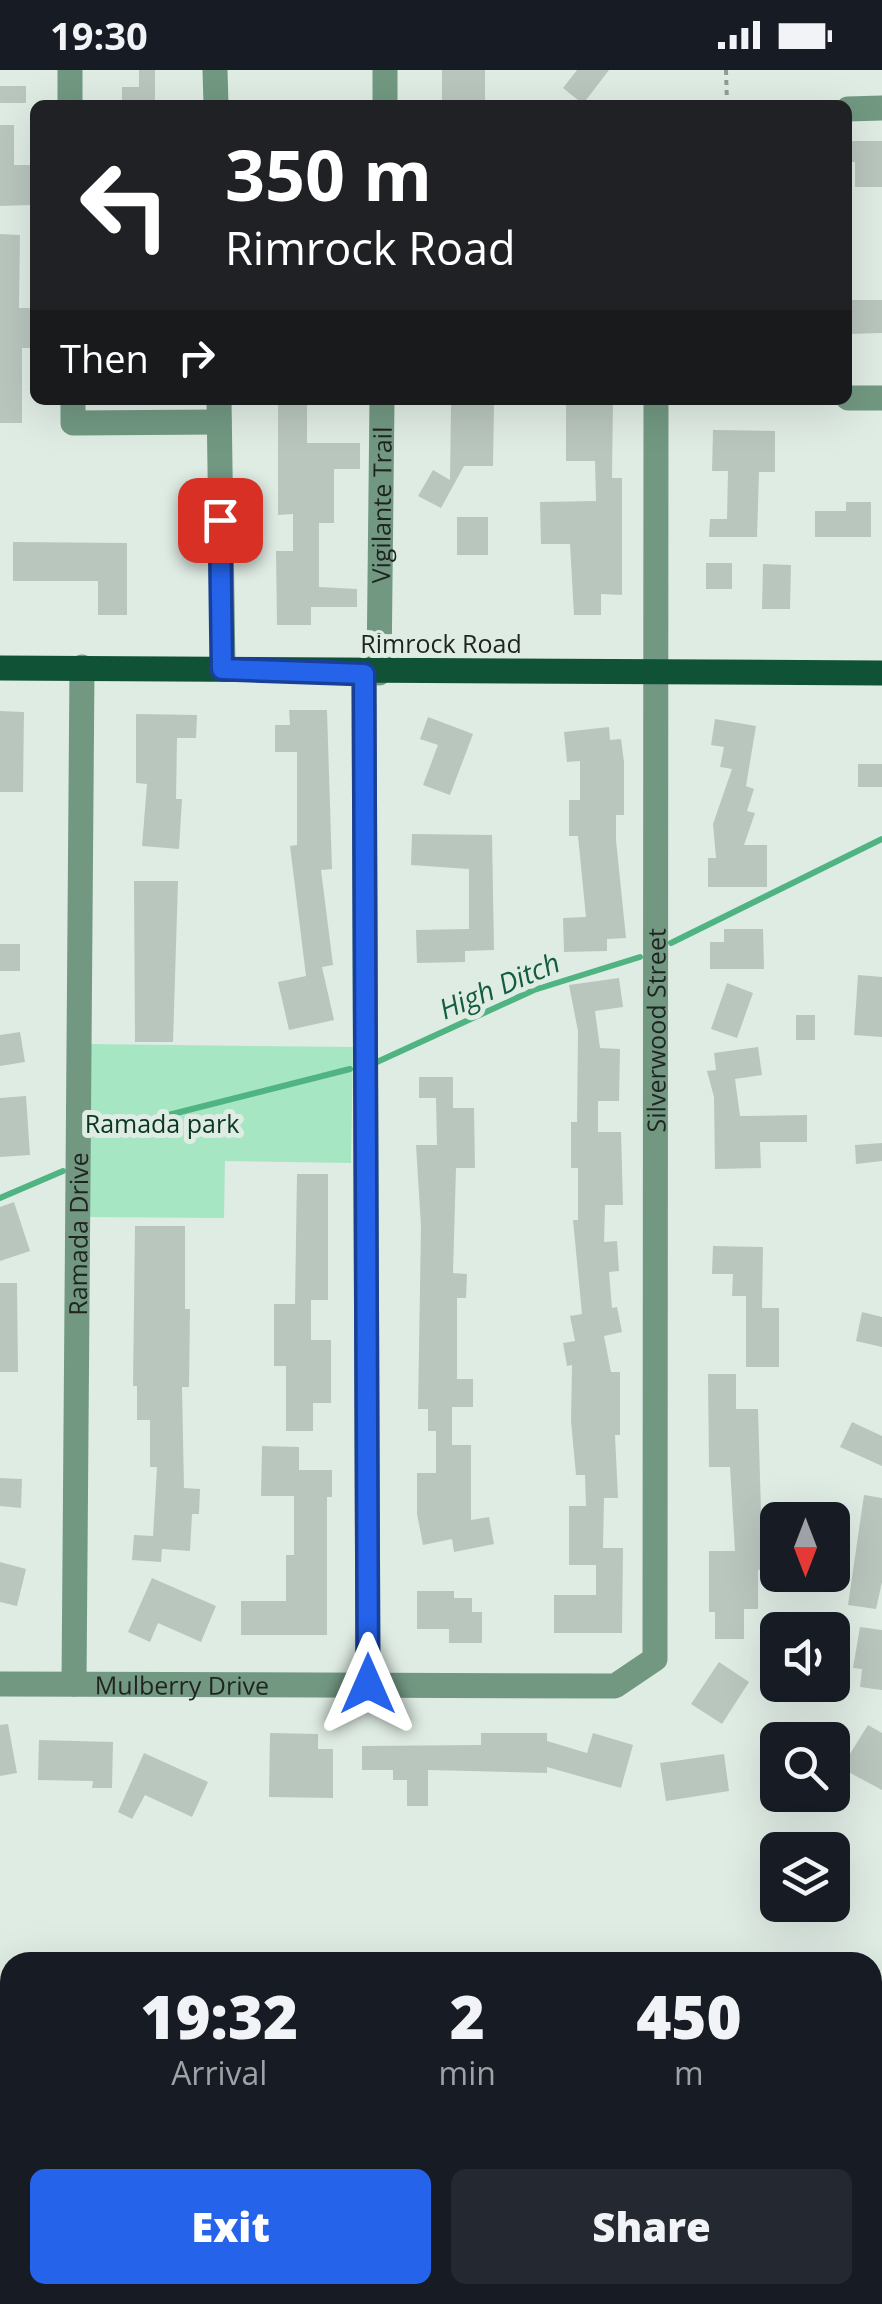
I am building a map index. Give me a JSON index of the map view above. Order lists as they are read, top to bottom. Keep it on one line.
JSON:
{"streets":{"main road":["Rimrock Road"],"street":["Vigilante Trail","Silverwood Street","Ramada Drive","Mulberry Drive"]},"crossings":[["Vigilante Trail","Rimrock Road"],["Vigilante Trail","Mulberry Drive"],["Rimrock Road","Silverwood Street"],["Rimrock Road","Ramada Drive"],["Silverwood Street","Mulberry Drive"],["Ramada Drive","Mulberry Drive"]],"water":["High Ditch"],"parks":["Ramada park"],"north":"bottom","page":{"status":"19:30","turn":["350 m","Rimrock Road"],"then":"Then","eta":["19:32","Arrival","2","min","450","m"],"buttons":["Exit","Share"]}}
